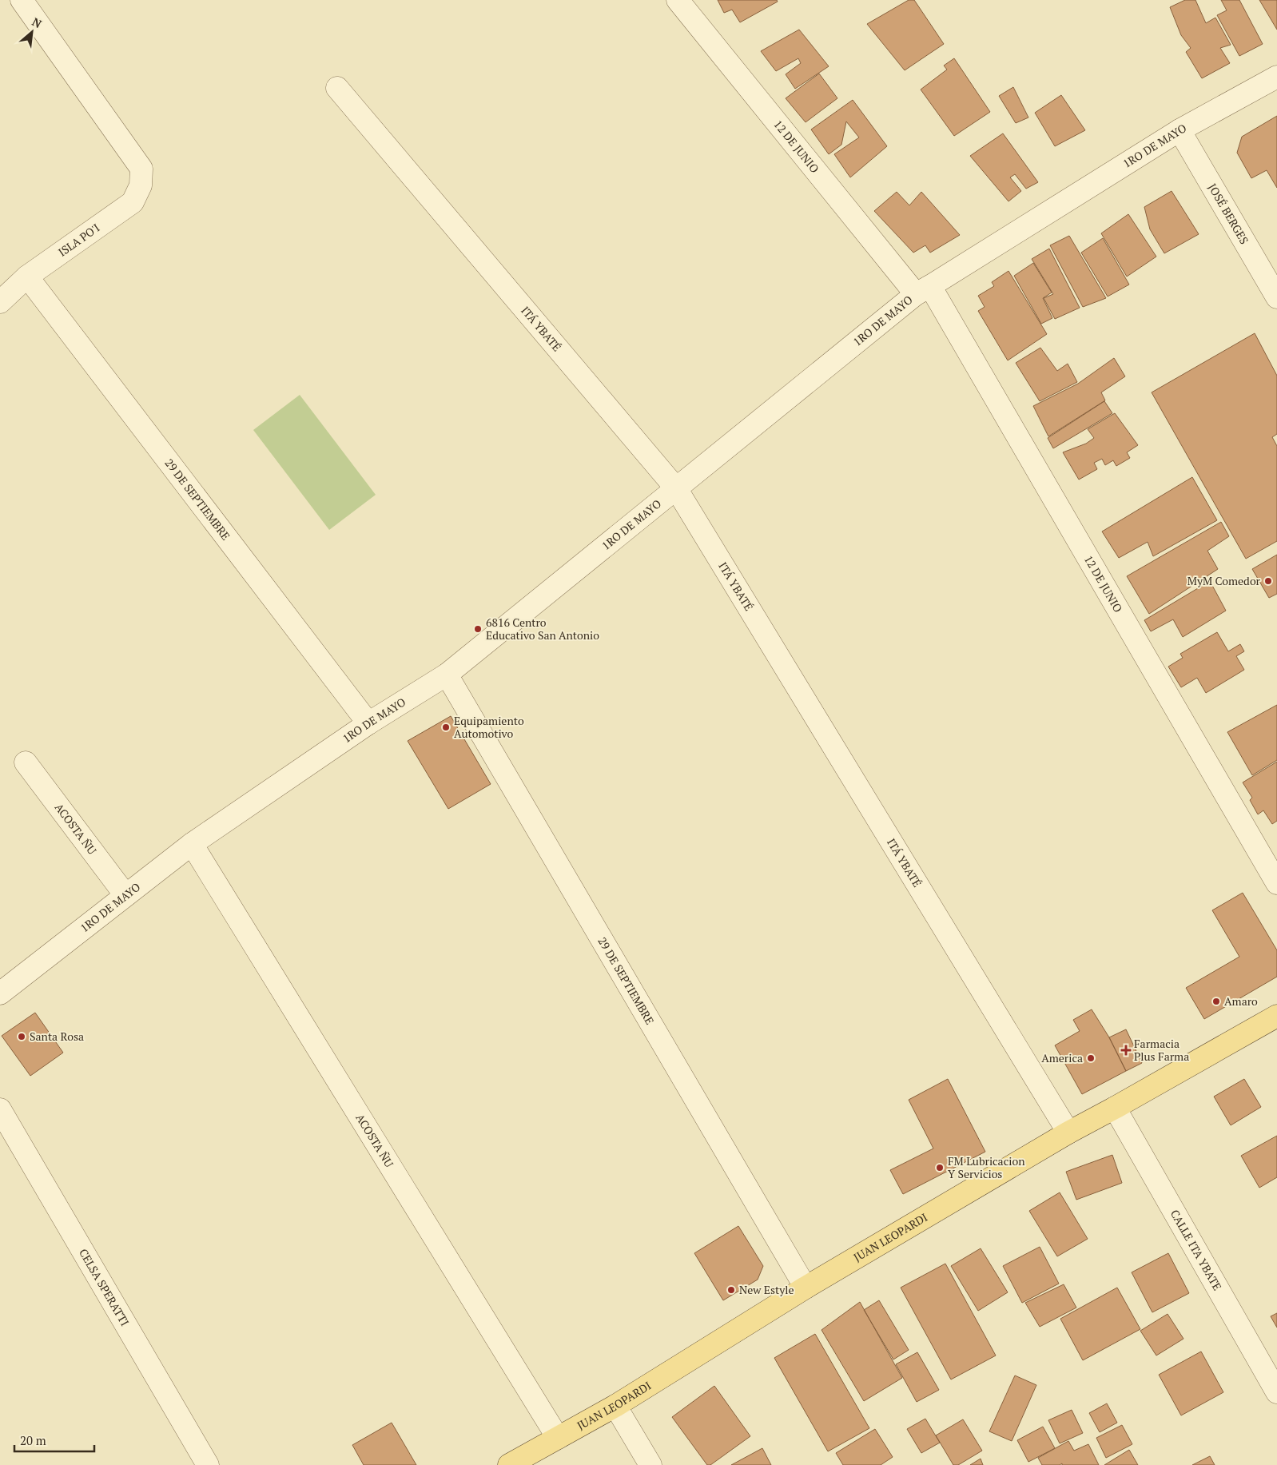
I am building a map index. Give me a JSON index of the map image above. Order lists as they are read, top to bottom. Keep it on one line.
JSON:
{"streets":{"main road":["JUAN LEOPARDI"],"street":["1RO DE MAYO","12 DE JUNIO","JOSÉ BERGES","ISLA PO'I","ITÁ YBATÉ","29 DE SEPTIEMBRE","ACOSTA ÑU","CALLE ITA YBATE","CELSA SPERATTI"]},"crossings":[["1RO DE MAYO","12 DE JUNIO"],["1RO DE MAYO","JOSÉ BERGES"],["1RO DE MAYO","ITÁ YBATÉ"],["1RO DE MAYO","29 DE SEPTIEMBRE"],["1RO DE MAYO","ACOSTA ÑU"],["ISLA PO'I","29 DE SEPTIEMBRE"],["ITÁ YBATÉ","JUAN LEOPARDI"],["29 DE SEPTIEMBRE","JUAN LEOPARDI"],["ACOSTA ÑU","JUAN LEOPARDI"],["JUAN LEOPARDI","CALLE ITA YBATE"]],"places":{"other":["MyM Comedor","6816 Centro Educativo San Antonio","Equipamiento Automotivo","Amaro","Santa Rosa","America","FM Lubricacion Y Servicios","New Estyle"],"health":["Farmacia Plus Farma"]},"scale_bar":"20 m","north":"top right"}
